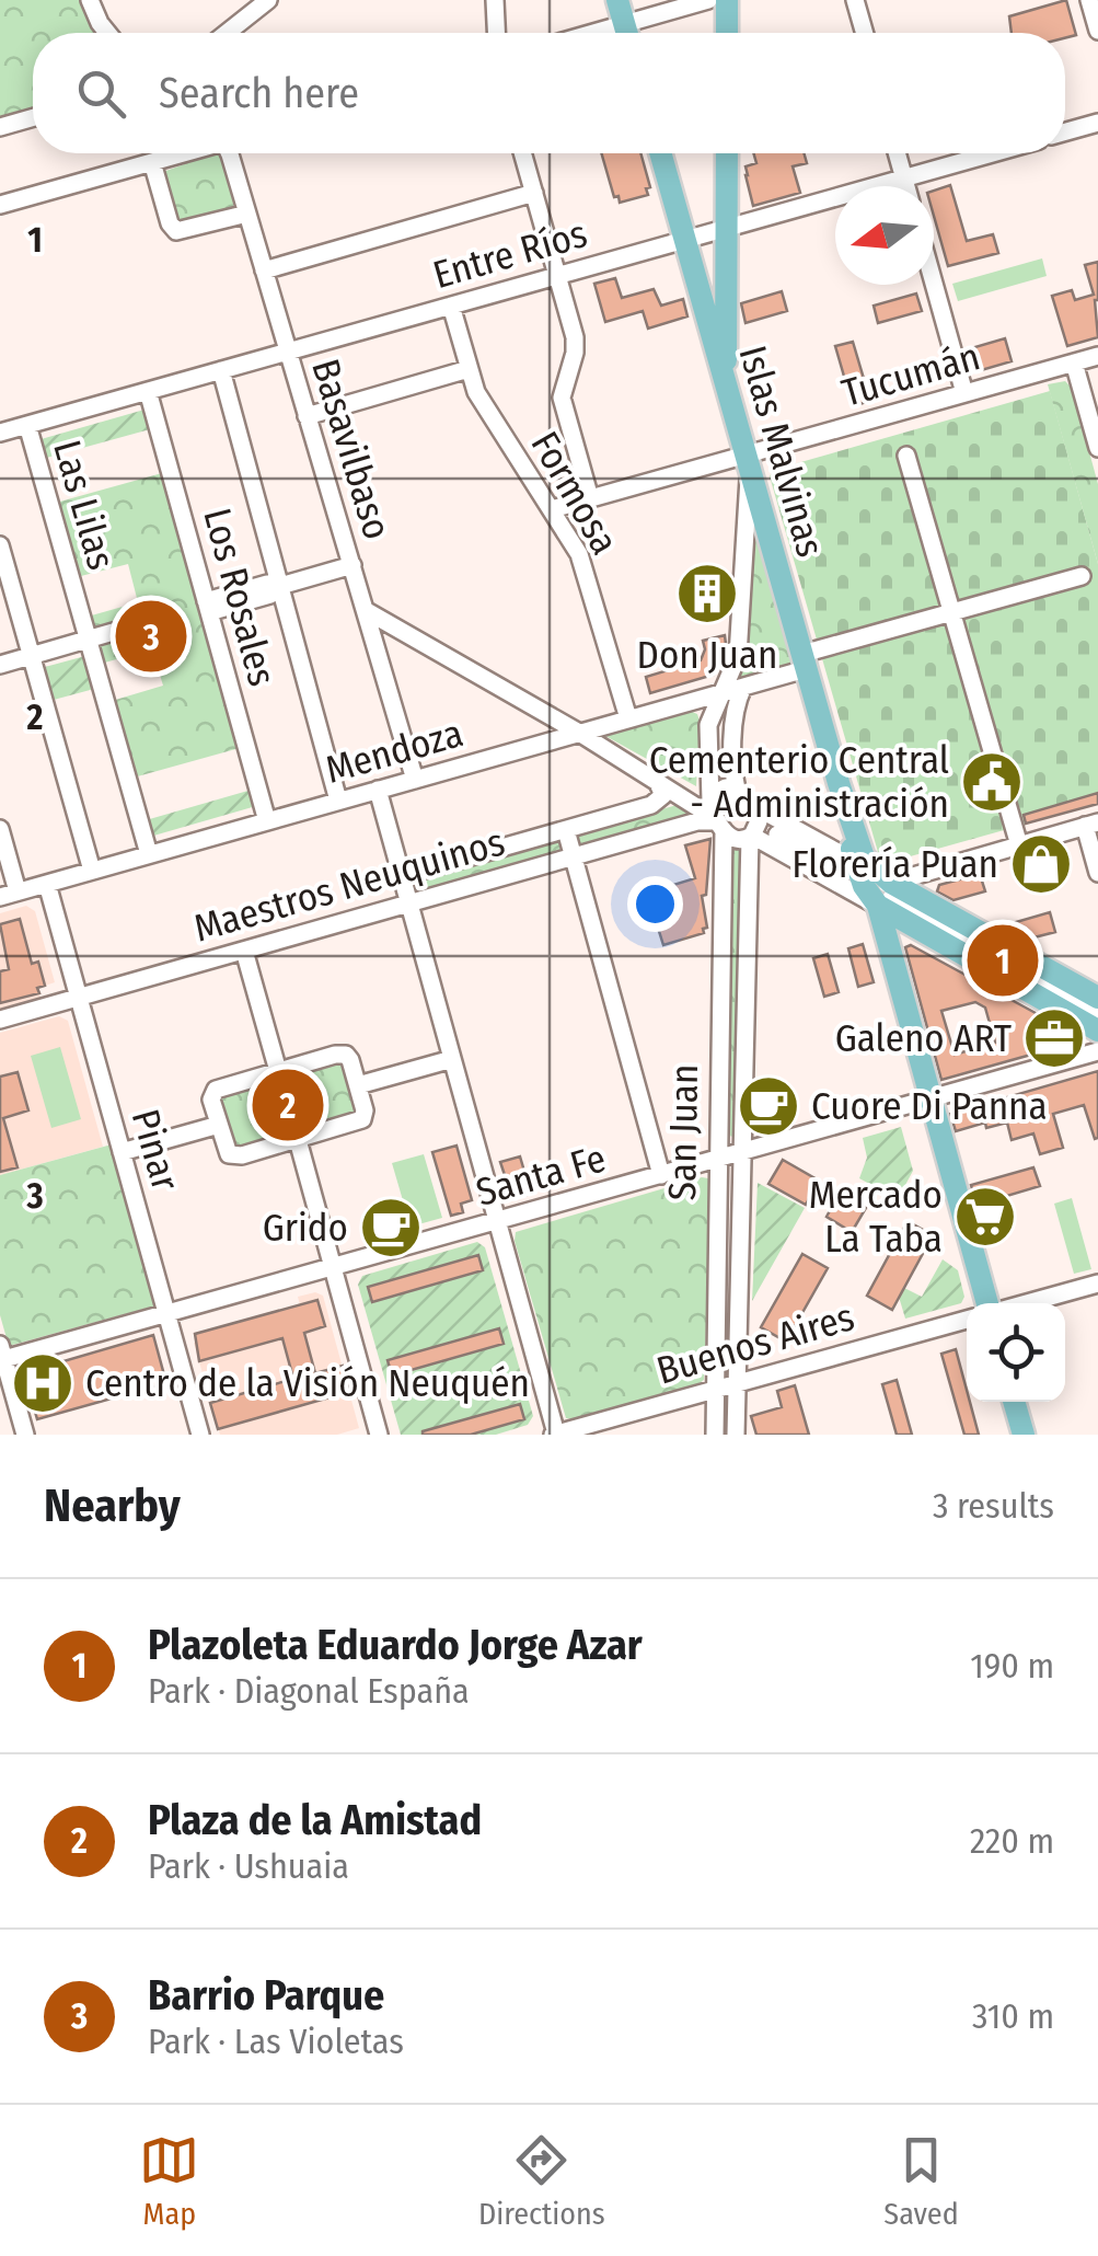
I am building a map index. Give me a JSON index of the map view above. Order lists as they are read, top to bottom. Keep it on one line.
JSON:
{"streets":{"main road":["Islas Malvinas"],"street":["Entre Ríos","Tucumán","Basavilbaso","Formosa","Las Lilas","Los Rosales","Mendoza","Maestros Neuquinos","San Juan","Pinar","Santa Fe","Buenos Aires"]},"crossings":[["Entre Ríos","Basavilbaso"],["Entre Ríos","Islas Malvinas"],["Entre Ríos","Formosa"],["Entre Ríos","Las Lilas"],["Entre Ríos","Los Rosales"],["Tucumán","Islas Malvinas"],["Tucumán","Formosa"],["Tucumán","San Juan"],["Basavilbaso","Mendoza"],["Islas Malvinas","Mendoza"],["Islas Malvinas","San Juan"],["Islas Malvinas","Santa Fe"],["Formosa","Mendoza"],["Las Lilas","Mendoza"],["Los Rosales","Mendoza"],["Mendoza","San Juan"],["Mendoza","Pinar"],["Maestros Neuquinos","San Juan"],["Maestros Neuquinos","Pinar"],["San Juan","Santa Fe"],["San Juan","Buenos Aires"],["Pinar","Santa Fe"]],"places":{"building":["Don Juan"],"public building":["Cementerio Central - Administración"],"shop":["Florería Puan"],"office":["Galeno ART"],"cafe":["Cuore Di Panna","Grido"],"supermarket":["Mercado La Taba"],"hospital":["Centro de la Visión Neuquén"]},"north":"left","page":{"search":"Search here","pins":["3","1","2"],"heading":["Nearby","3 results"],"list":[{"mark":"1","name":"Plazoleta Eduardo Jorge Azar","note":"Park · Diagonal España","value":"190 m"},{"mark":"2","name":"Plaza de la Amistad","note":"Park · Ushuaia","value":"220 m"},{"mark":"3","name":"Barrio Parque","note":"Park · Las Violetas","value":"310 m"}],"nav":["Map","Directions","Saved"]},"grid":{"rows":["1","2","3"]}}
